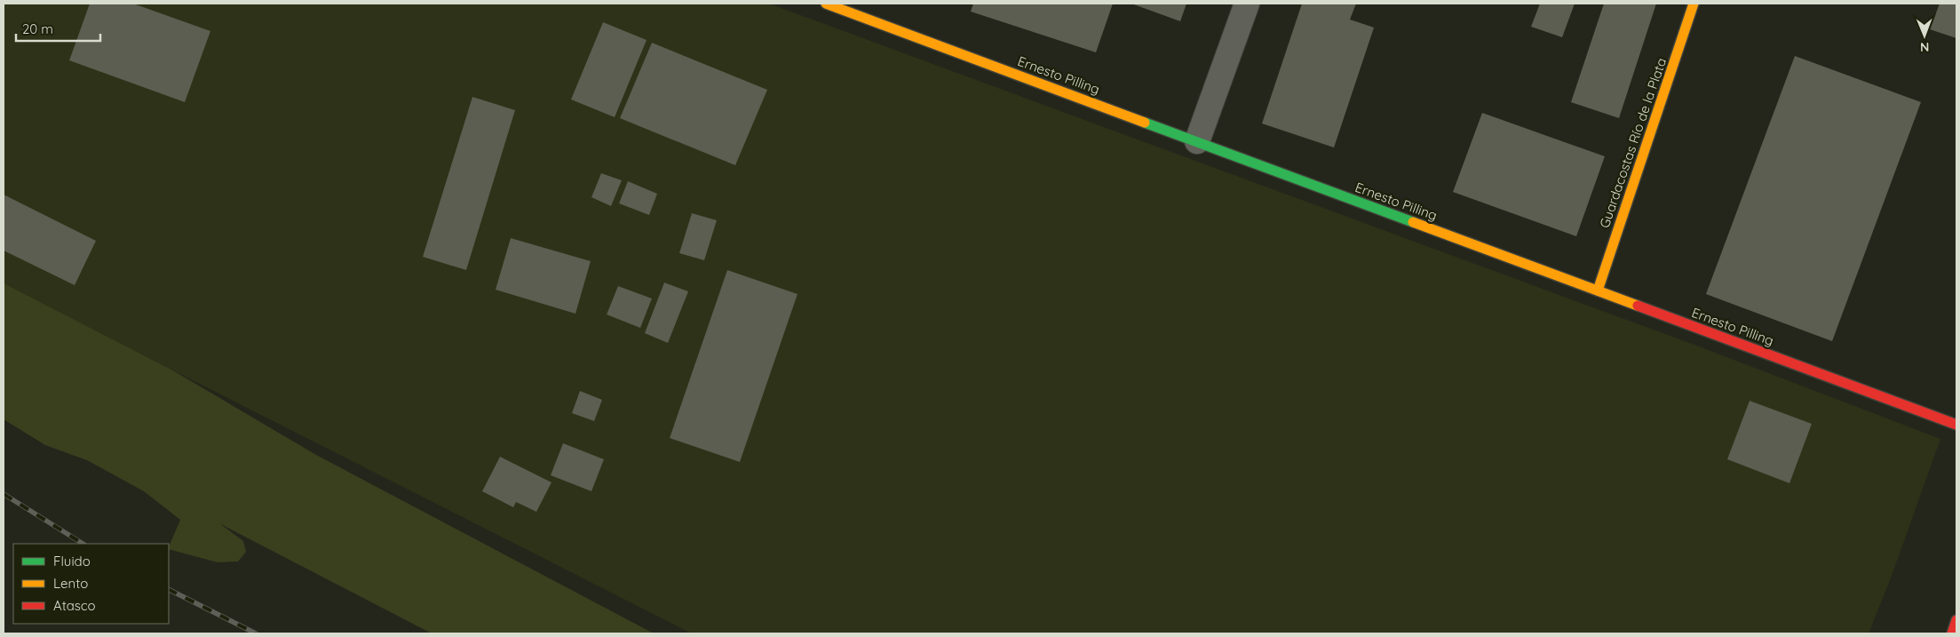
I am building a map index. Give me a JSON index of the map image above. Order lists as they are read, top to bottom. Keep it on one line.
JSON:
{"streets":{"street":["Ernesto Pilling","Guardacostas Río de la Plata"]},"crossings":[["Ernesto Pilling","Guardacostas Río de la Plata"]],"legend":["Fluido","Lento","Atasco"],"scale_bar":"20 m","north":"bottom"}
